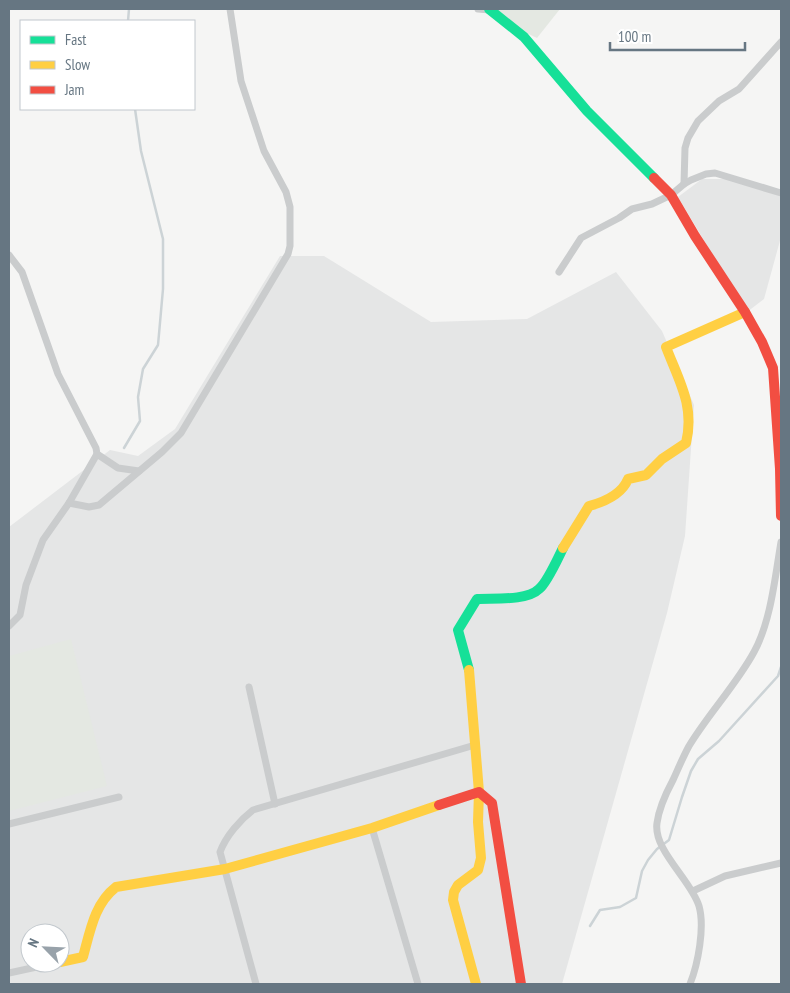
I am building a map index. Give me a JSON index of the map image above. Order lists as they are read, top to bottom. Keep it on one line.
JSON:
{"legend":["Fast","Slow","Jam"],"scale_bar":"100 m","north":"top left"}
